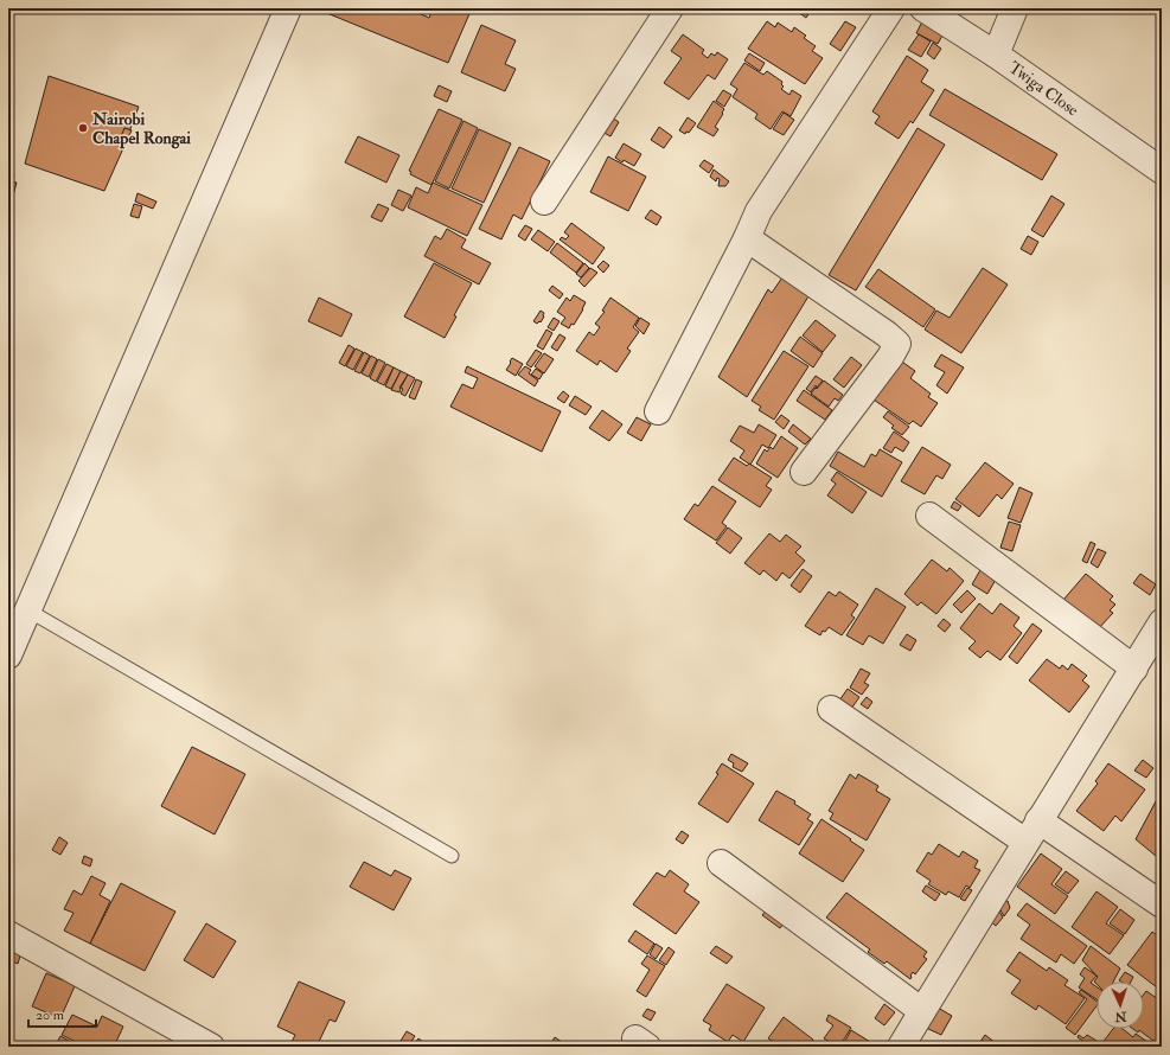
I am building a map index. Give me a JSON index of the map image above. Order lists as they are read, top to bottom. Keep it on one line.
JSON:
{"streets":{"street":["Twiga Close"]},"places":["Nairobi Chapel Rongai"],"scale_bar":"20 m","north":"bottom"}
